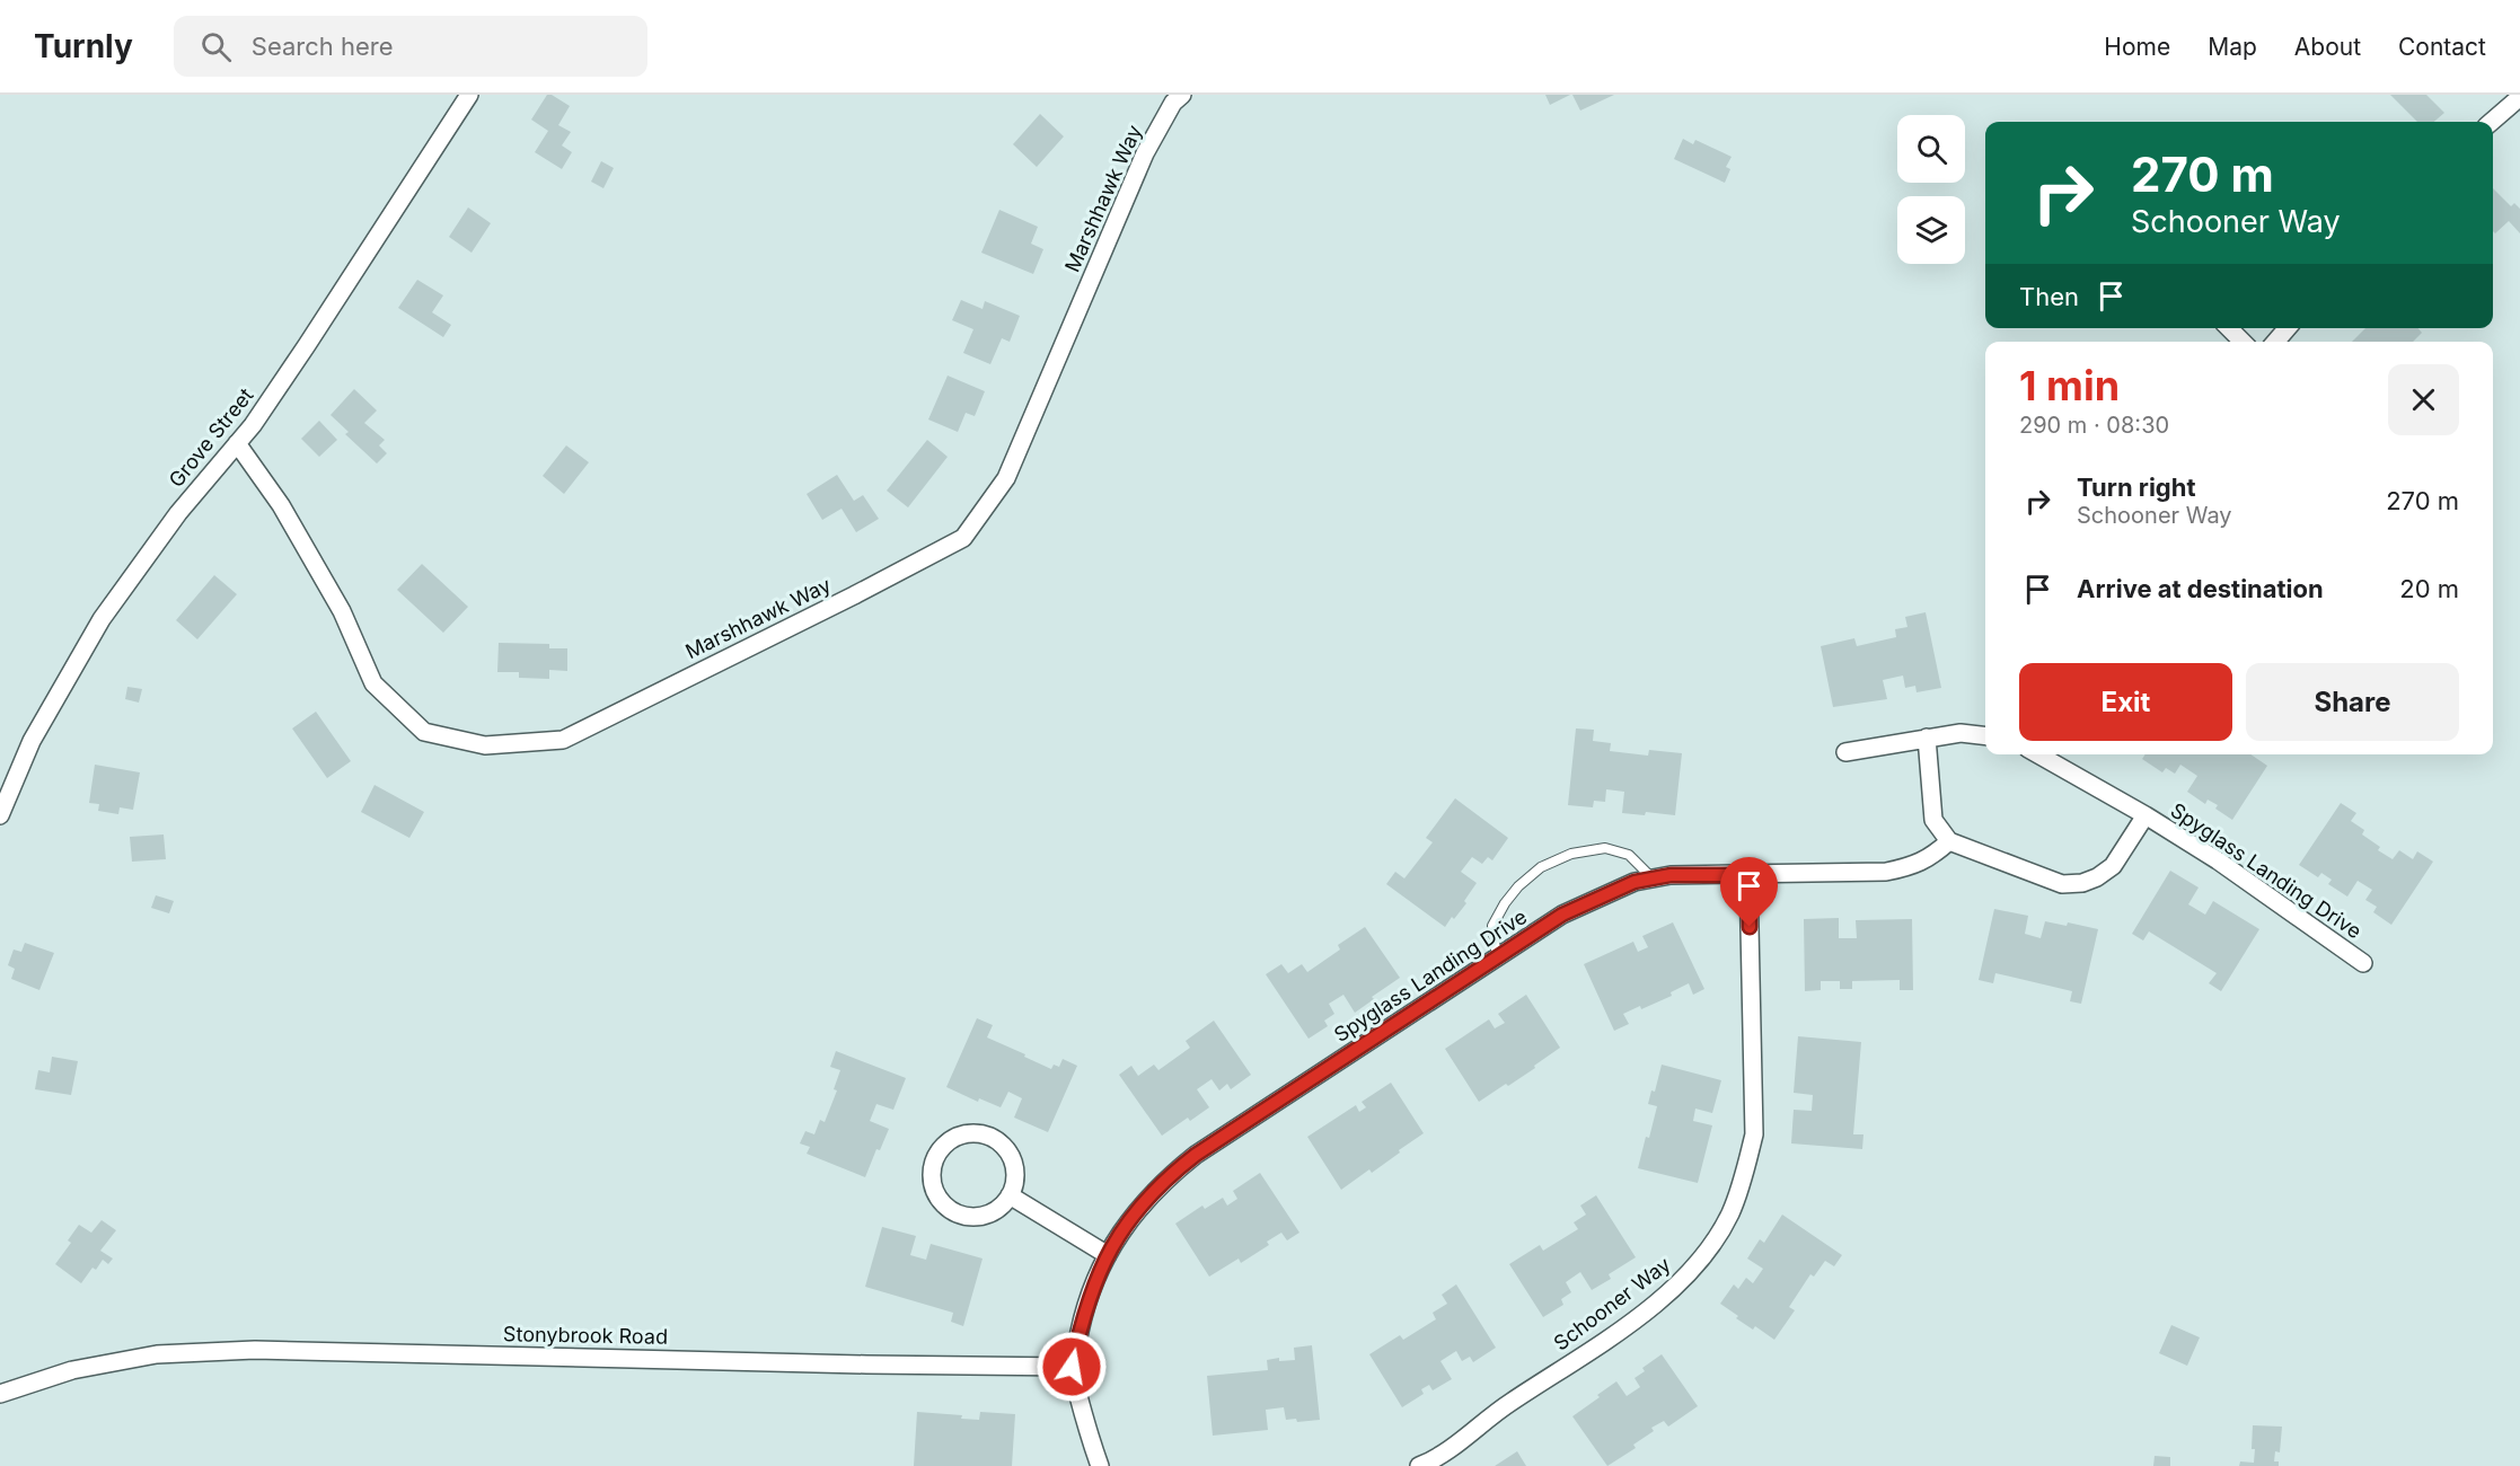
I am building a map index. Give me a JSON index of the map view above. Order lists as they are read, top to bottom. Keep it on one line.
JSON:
{"streets":{"street":["Marshhawk Way","Grove Street","Spyglass Landing Drive","Schooner Way","Stonybrook Road"]},"crossings":[["Marshhawk Way","Grove Street"],["Spyglass Landing Drive","Schooner Way"],["Spyglass Landing Drive","Stonybrook Road"]],"page":{"header":"Turnly","search":"Search here","nav":["Home","Map","About","Contact"],"turn":["270 m","Schooner Way"],"then":"Then","heading":["1 min","290 m · 08:30"],"list":[{"name":"Turn right","note":"Schooner Way","value":"270 m"},{"name":"Arrive at destination","value":"20 m"}],"buttons":["Exit","Share"]}}
